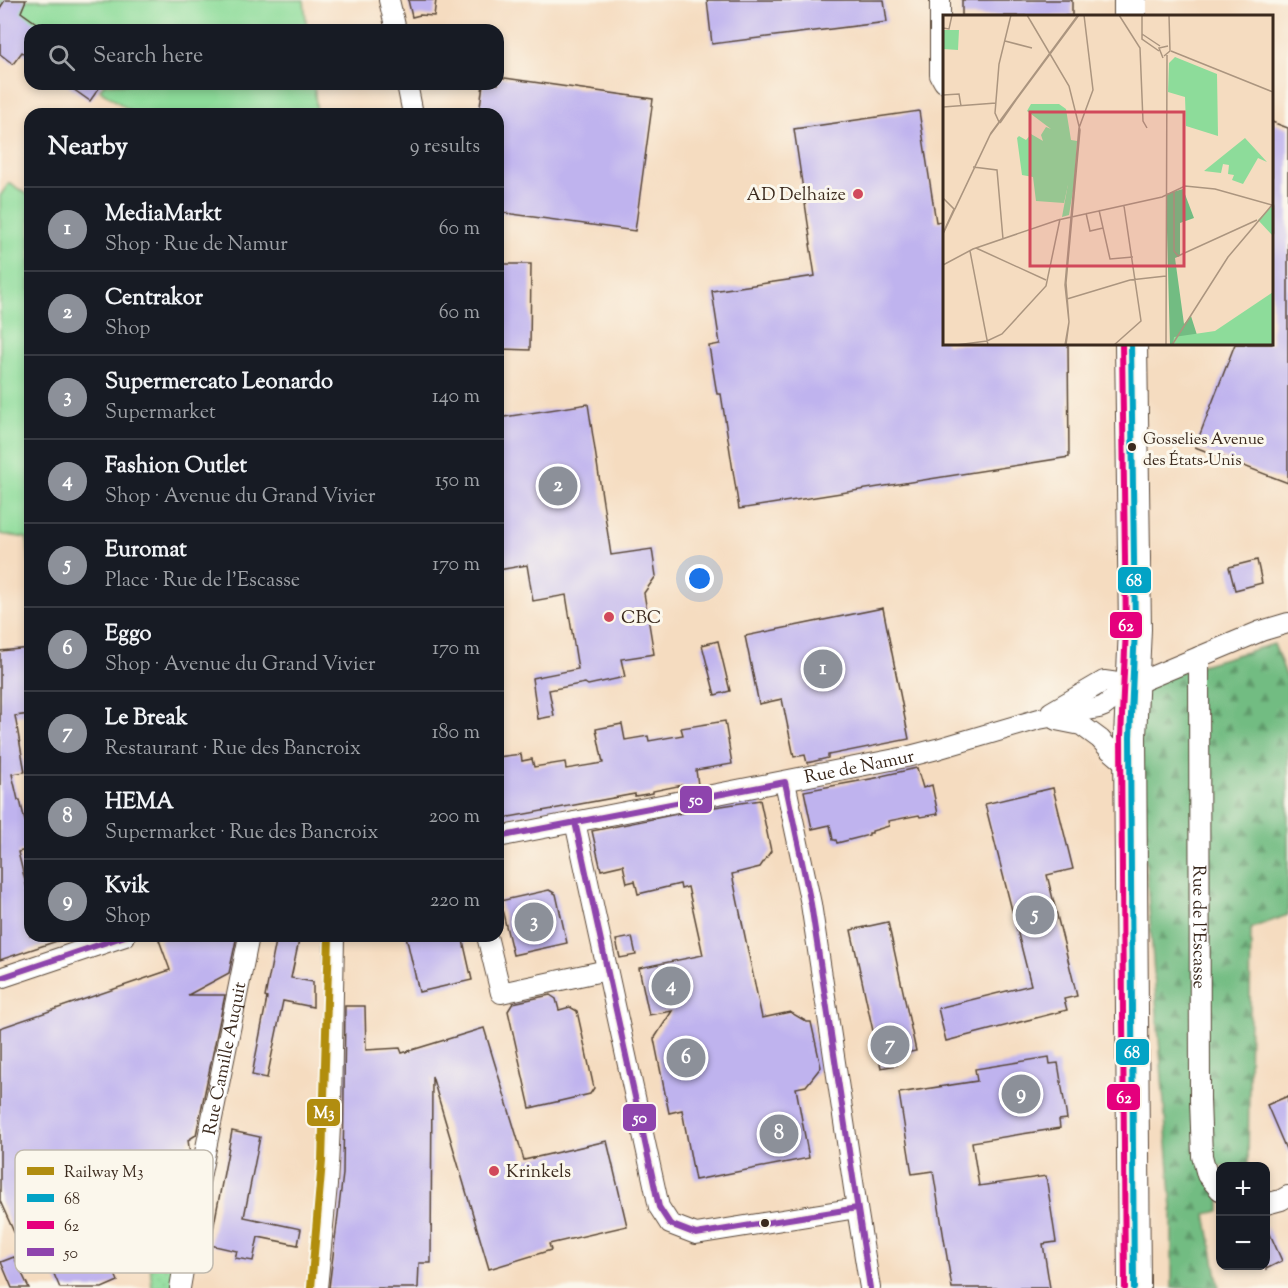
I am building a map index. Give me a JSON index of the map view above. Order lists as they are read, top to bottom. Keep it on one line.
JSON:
{"streets":{"street":["Rue de Namur","Rue de l'Escasse","Rue Camille Auquit"]},"places":["AD Delhaize","Gosselies Avenue des États-Unis","CBC","Krinkels"],"lines":["transit line 68","transit line 62","transit line 50","rail line M3"],"legend":["Railway M3","68","62","50"],"page":{"search":"Search here","heading":["Nearby","9 results"],"list":[{"mark":"1","name":"MediaMarkt","note":"Shop · Rue de Namur","value":"60 m"},{"mark":"2","name":"Centrakor","note":"Shop","value":"60 m"},{"mark":"3","name":"Supermercato Leonardo","note":"Supermarket","value":"140 m"},{"mark":"4","name":"Fashion Outlet","note":"Shop · Avenue du Grand Vivier","value":"150 m"},{"mark":"5","name":"Euromat","note":"Place · Rue de l'Escasse","value":"170 m"},{"mark":"6","name":"Eggo","note":"Shop · Avenue du Grand Vivier","value":"170 m"},{"mark":"7","name":"Le Break","note":"Restaurant · Rue des Bancroix","value":"180 m"},{"mark":"8","name":"HEMA","note":"Supermarket · Rue des Bancroix","value":"200 m"},{"mark":"9","name":"Kvik","note":"Shop","value":"220 m"}],"pins":["2","1","5","3","4","7","6","9","8"],"map_buttons":["+","−"]}}
